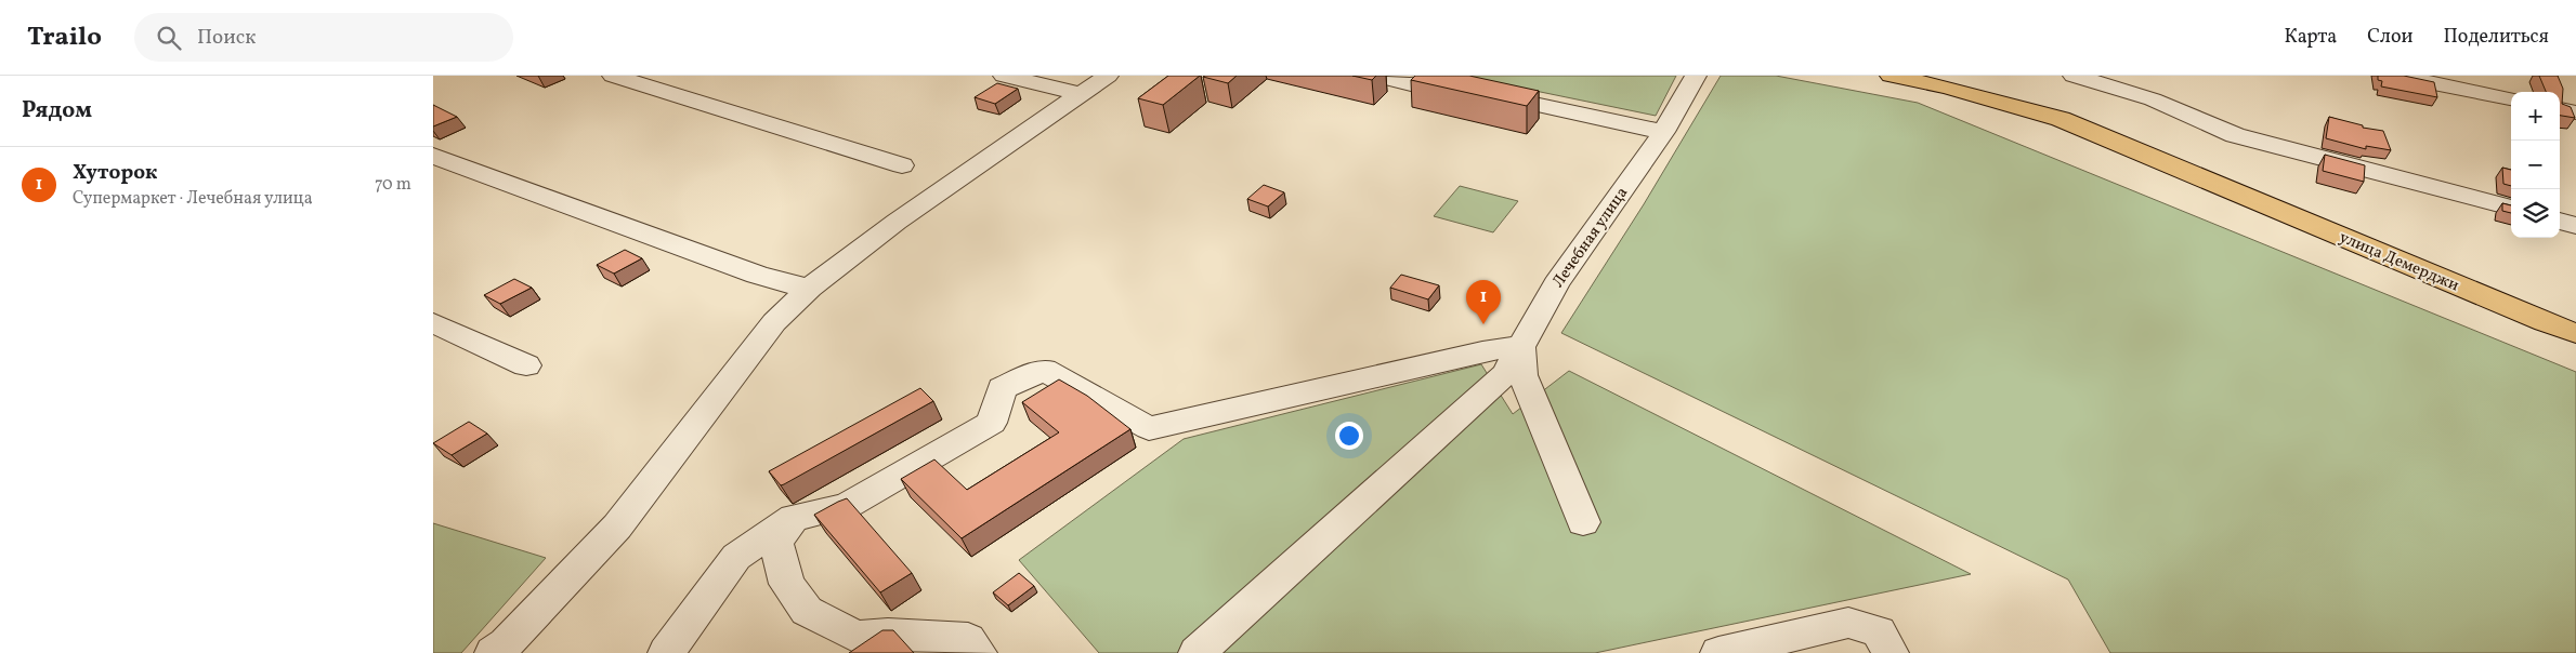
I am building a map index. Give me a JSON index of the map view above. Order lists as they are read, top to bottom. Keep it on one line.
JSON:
{"streets":{"main road":["улица Демерджи"],"street":["Лечебная улица"]},"page":{"header":"Trailo","search":"Поиск","nav":["Карта","Слои","Поделиться"],"heading":"Рядом","map_buttons":["+","−"],"list":[{"mark":"1","name":"Хуторок","note":"Супермаркет · Лечебная улица","value":"70 m"}],"pins":"1"}}
